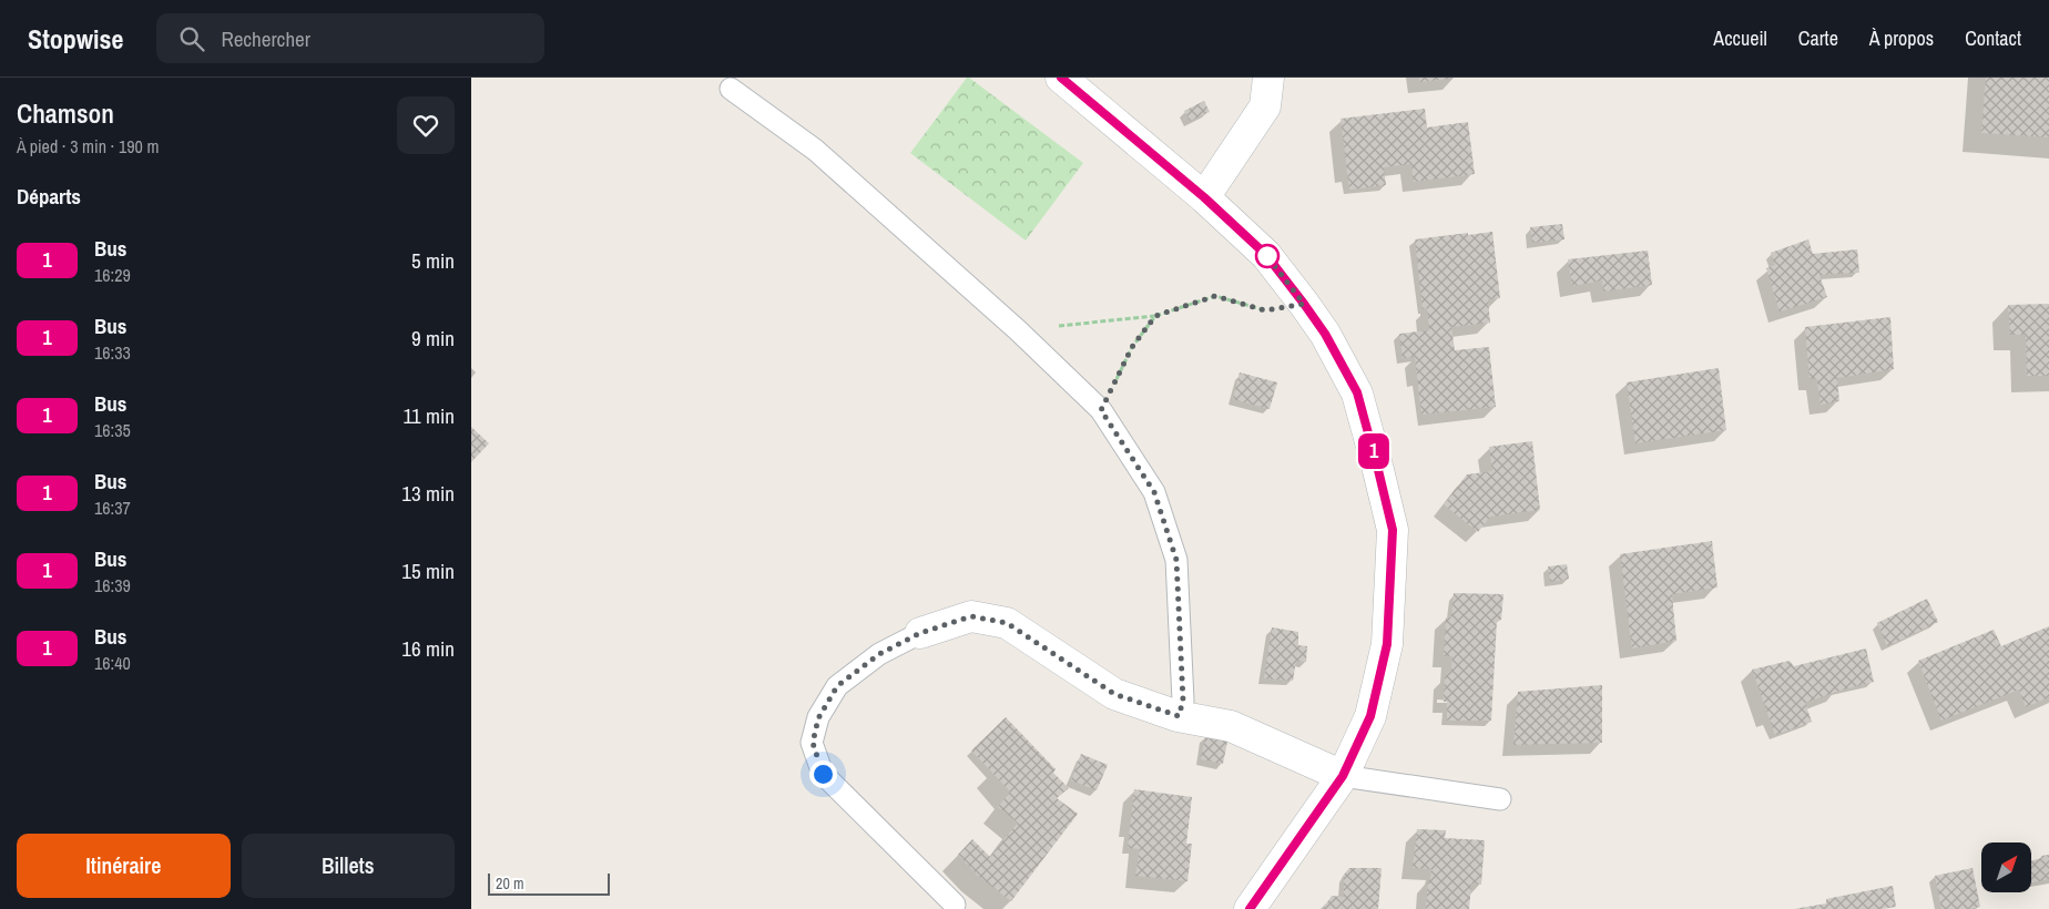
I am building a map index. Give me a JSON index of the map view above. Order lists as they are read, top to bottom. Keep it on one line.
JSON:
{"lines":["bus line 1"],"scale_bar":"20 m","north":"top right","page":{"header":"Stopwise","search":"Rechercher","nav":["Accueil","Carte","À propos","Contact"],"heading":[["Chamson","À pied · 3 min · 190 m"],"Départs"],"on_map":"1","list":[{"mark":"1","name":"Bus","note":"16:29","value":"5 min"},{"mark":"1","name":"Bus","note":"16:33","value":"9 min"},{"mark":"1","name":"Bus","note":"16:35","value":"11 min"},{"mark":"1","name":"Bus","note":"16:37","value":"13 min"},{"mark":"1","name":"Bus","note":"16:39","value":"15 min"},{"mark":"1","name":"Bus","note":"16:40","value":"16 min"}],"buttons":["Itinéraire","Billets"],"scale":"20 m"}}
